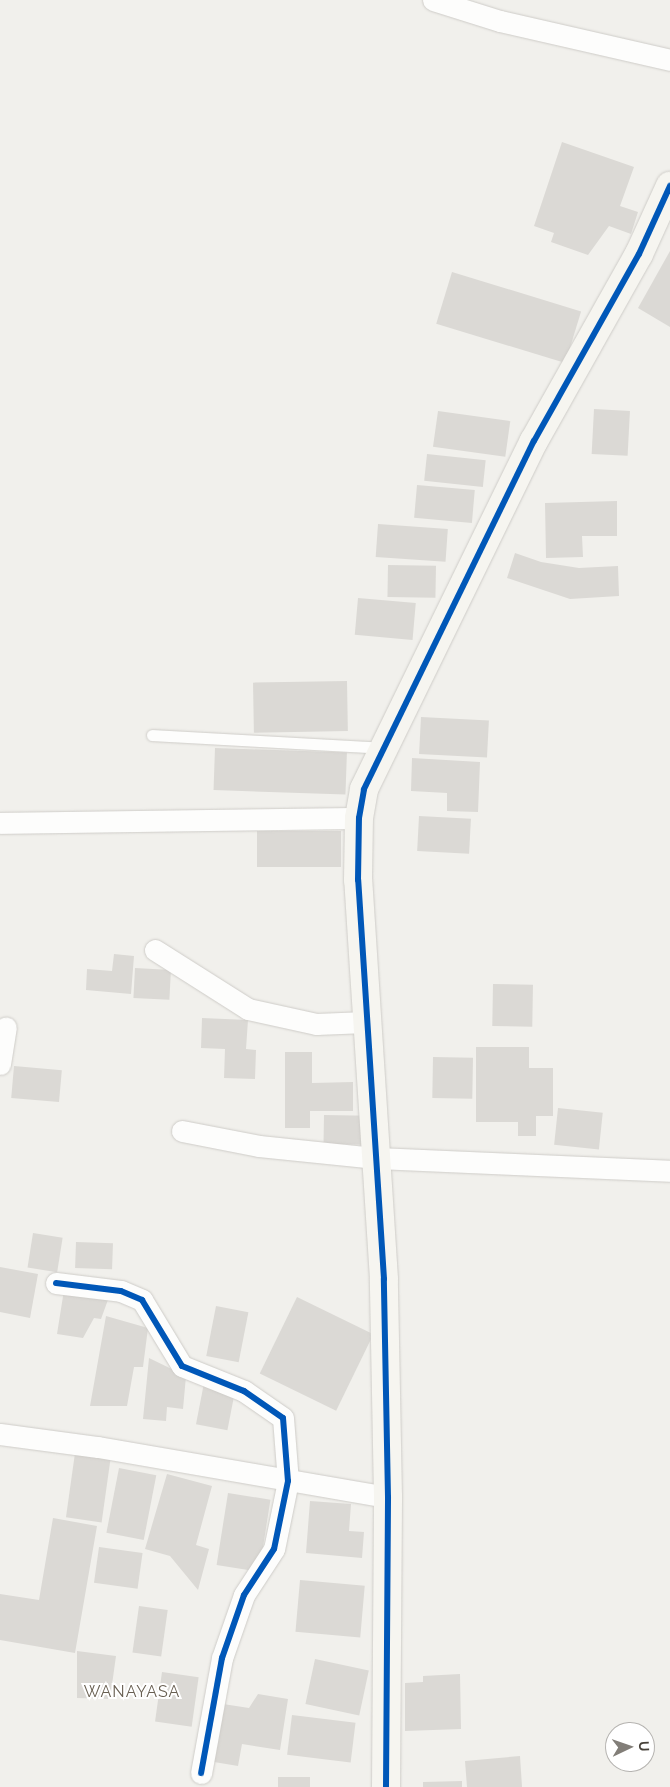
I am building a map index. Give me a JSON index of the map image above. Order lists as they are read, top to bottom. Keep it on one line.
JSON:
{"districts":["WANAYASA"],"north":"right"}
